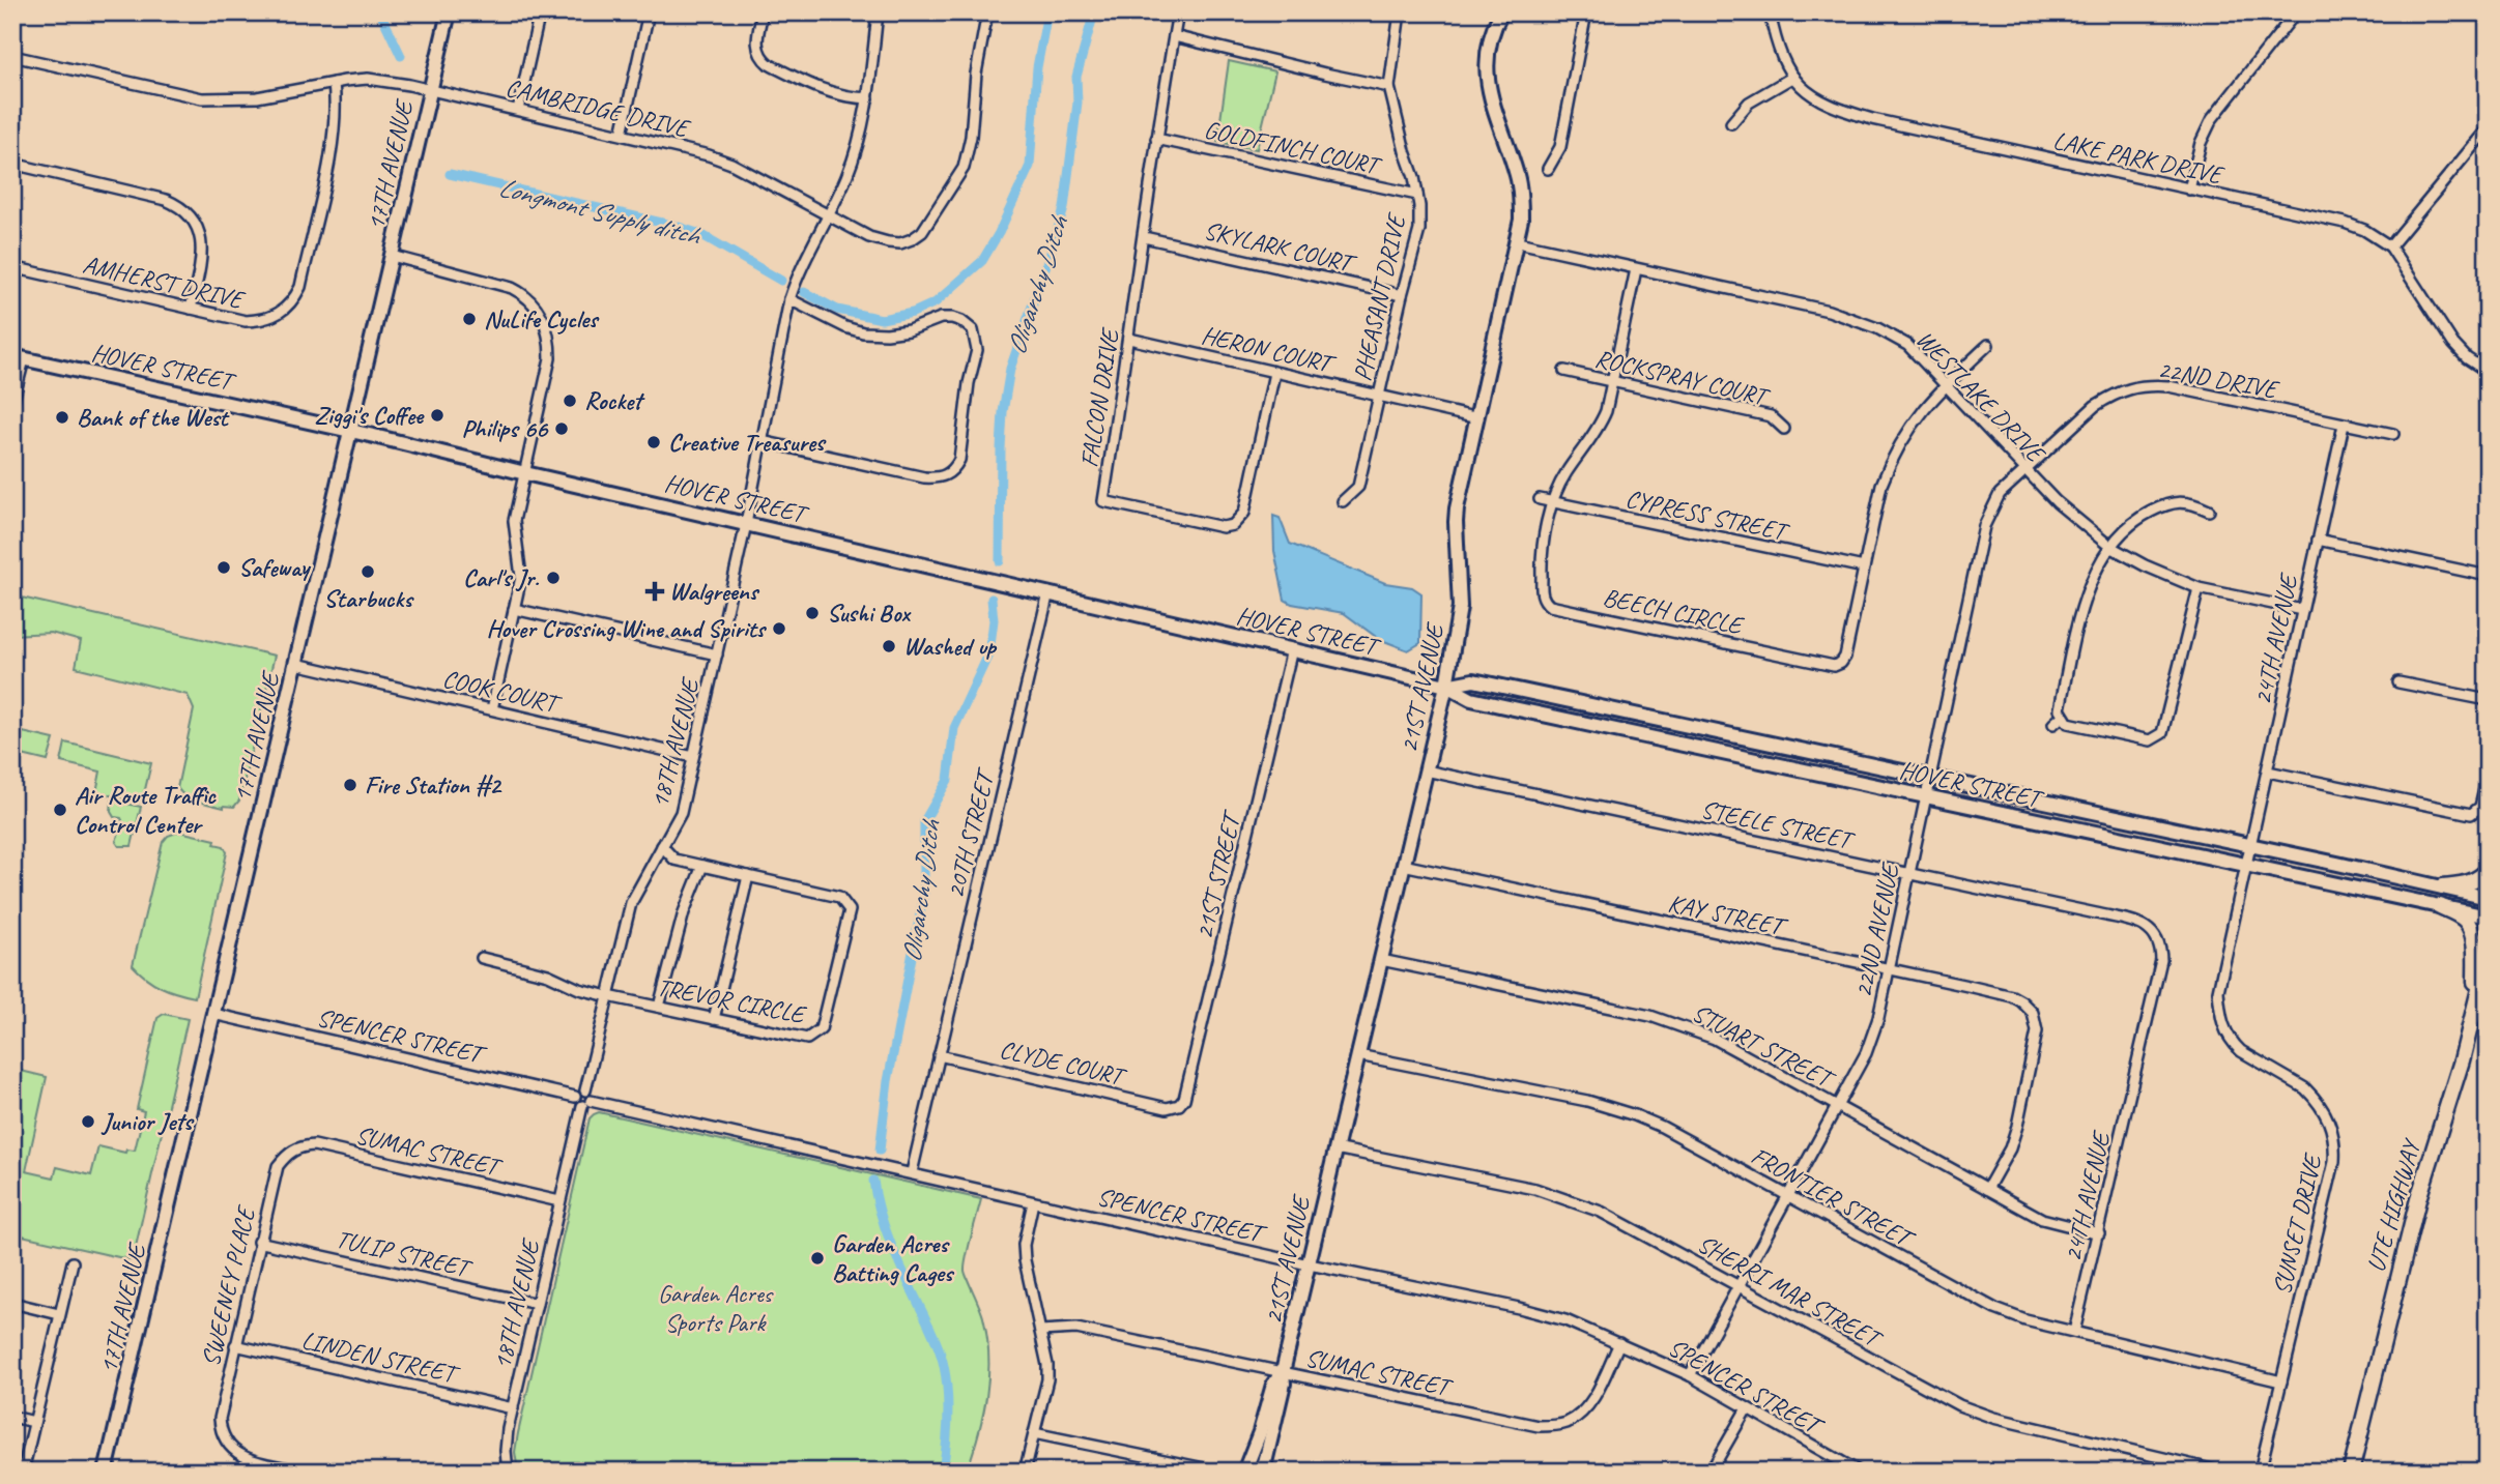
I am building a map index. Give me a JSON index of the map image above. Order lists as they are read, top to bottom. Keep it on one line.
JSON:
{"streets":{"main road":["17TH AVENUE","HOVER STREET","21ST AVENUE","UTE HIGHWAY"],"street":["CAMBRIDGE DRIVE","GOLDFINCH COURT","LAKE PARK DRIVE","SKYLARK COURT","AMHERST DRIVE","PHEASANT DRIVE","HERON COURT","ROCKSPRAY COURT","22ND DRIVE","WESTLAKE DRIVE","FALCON DRIVE","CYPRESS STREET","BEECH CIRCLE","24TH AVENUE","COOK COURT","18TH AVENUE","STEELE STREET","20TH STREET","21ST STREET","KAY STREET","22ND AVENUE","TREVOR CIRCLE","SPENCER STREET","STUART STREET","CLYDE COURT","SUMAC STREET","FRONTIER STREET","SUNSET DRIVE","TULIP STREET","SWEENEY PLACE","SHERRI MAR STREET","LINDEN STREET"]},"crossings":[["CAMBRIDGE DRIVE","17TH AVENUE"],["CAMBRIDGE DRIVE","AMHERST DRIVE"],["CAMBRIDGE DRIVE","18TH AVENUE"],["GOLDFINCH COURT","PHEASANT DRIVE"],["GOLDFINCH COURT","FALCON DRIVE"],["17TH AVENUE","HOVER STREET"],["17TH AVENUE","COOK COURT"],["17TH AVENUE","SPENCER STREET"],["SKYLARK COURT","PHEASANT DRIVE"],["SKYLARK COURT","FALCON DRIVE"],["PHEASANT DRIVE","HERON COURT"],["HERON COURT","FALCON DRIVE"],["HERON COURT","21ST AVENUE"],["HOVER STREET","24TH AVENUE"],["HOVER STREET","21ST AVENUE"],["HOVER STREET","18TH AVENUE"],["HOVER STREET","20TH STREET"],["HOVER STREET","21ST STREET"],["HOVER STREET","22ND AVENUE"],["HOVER STREET","SUNSET DRIVE"],["ROCKSPRAY COURT","BEECH CIRCLE"],["22ND DRIVE","WESTLAKE DRIVE"],["22ND DRIVE","24TH AVENUE"],["22ND DRIVE","22ND AVENUE"],["WESTLAKE DRIVE","BEECH CIRCLE"],["WESTLAKE DRIVE","24TH AVENUE"],["WESTLAKE DRIVE","21ST AVENUE"],["WESTLAKE DRIVE","22ND AVENUE"],["CYPRESS STREET","BEECH CIRCLE"],["24TH AVENUE","STEELE STREET"],["24TH AVENUE","STUART STREET"],["24TH AVENUE","FRONTIER STREET"],["24TH AVENUE","SUNSET DRIVE"],["21ST AVENUE","STEELE STREET"],["21ST AVENUE","KAY STREET"],["21ST AVENUE","SPENCER STREET"],["21ST AVENUE","STUART STREET"],["21ST AVENUE","SUMAC STREET"],["21ST AVENUE","FRONTIER STREET"],["21ST AVENUE","SHERRI MAR STREET"],["COOK COURT","18TH AVENUE"],["18TH AVENUE","TREVOR CIRCLE"],["18TH AVENUE","SPENCER STREET"],["18TH AVENUE","SUMAC STREET"],["18TH AVENUE","TULIP STREET"],["18TH AVENUE","LINDEN STREET"],["STEELE STREET","22ND AVENUE"],["20TH STREET","SPENCER STREET"],["20TH STREET","CLYDE COURT"],["21ST STREET","CLYDE COURT"],["KAY STREET","22ND AVENUE"],["KAY STREET","STUART STREET"],["22ND AVENUE","SPENCER STREET"],["22ND AVENUE","STUART STREET"],["22ND AVENUE","FRONTIER STREET"],["22ND AVENUE","SHERRI MAR STREET"],["SPENCER STREET","SUMAC STREET"],["SUMAC STREET","SWEENEY PLACE"],["FRONTIER STREET","SUNSET DRIVE"],["TULIP STREET","SWEENEY PLACE"],["SWEENEY PLACE","LINDEN STREET"]],"water":["Longmont Supply ditch","Oligarchy Ditch"],"parks":["Garden Acres Sports Park"],"places":{"other":["NuLife Cycles","Rocket","Ziggi's Coffee","Bank of the West","Philips 66","Creative Treasures","Safeway","Starbucks","Carl's Jr.","Sushi Box","Hover Crossing Wine and Spirits","Washed up","Fire Station #2","Air Route Traffic Control Center","Junior Jets","Garden Acres Batting Cages"],"health":["Walgreens"]}}
